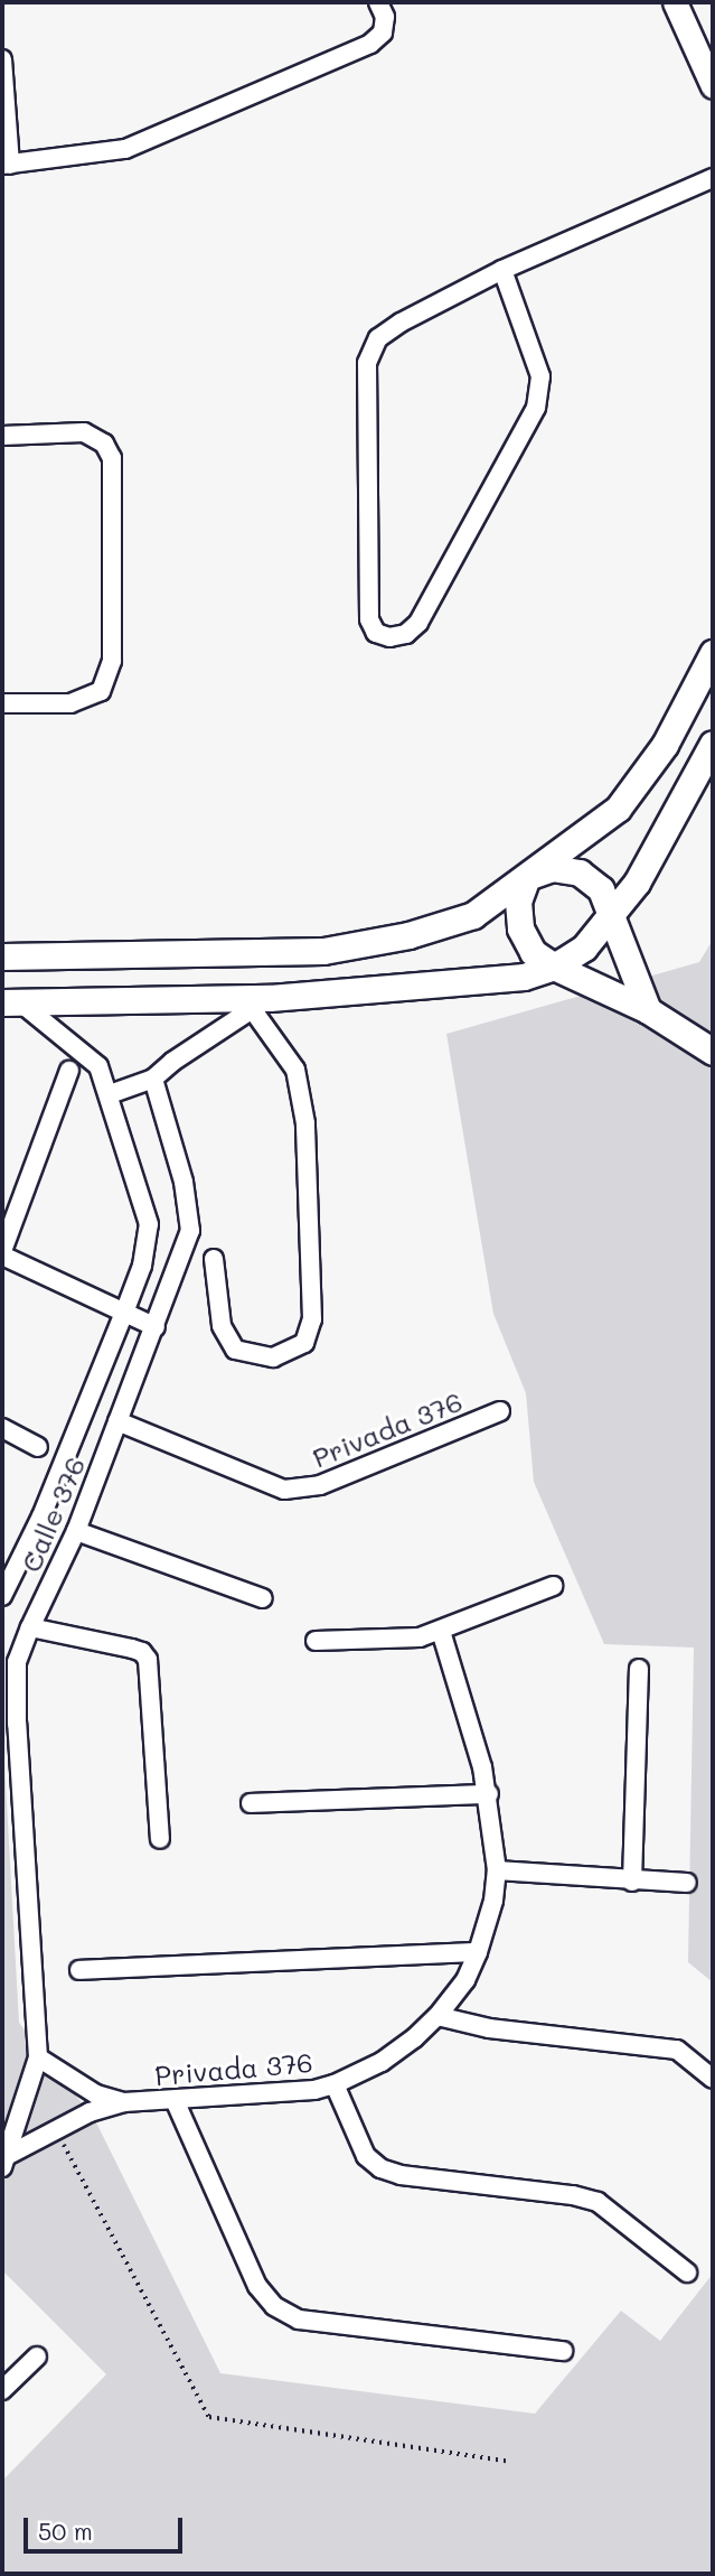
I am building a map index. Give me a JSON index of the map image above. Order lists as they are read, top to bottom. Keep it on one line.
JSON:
{"streets":{"street":["Privada 376","Calle 376"]},"crossings":[["Privada 376","Calle 376"]],"scale_bar":"50 m"}
